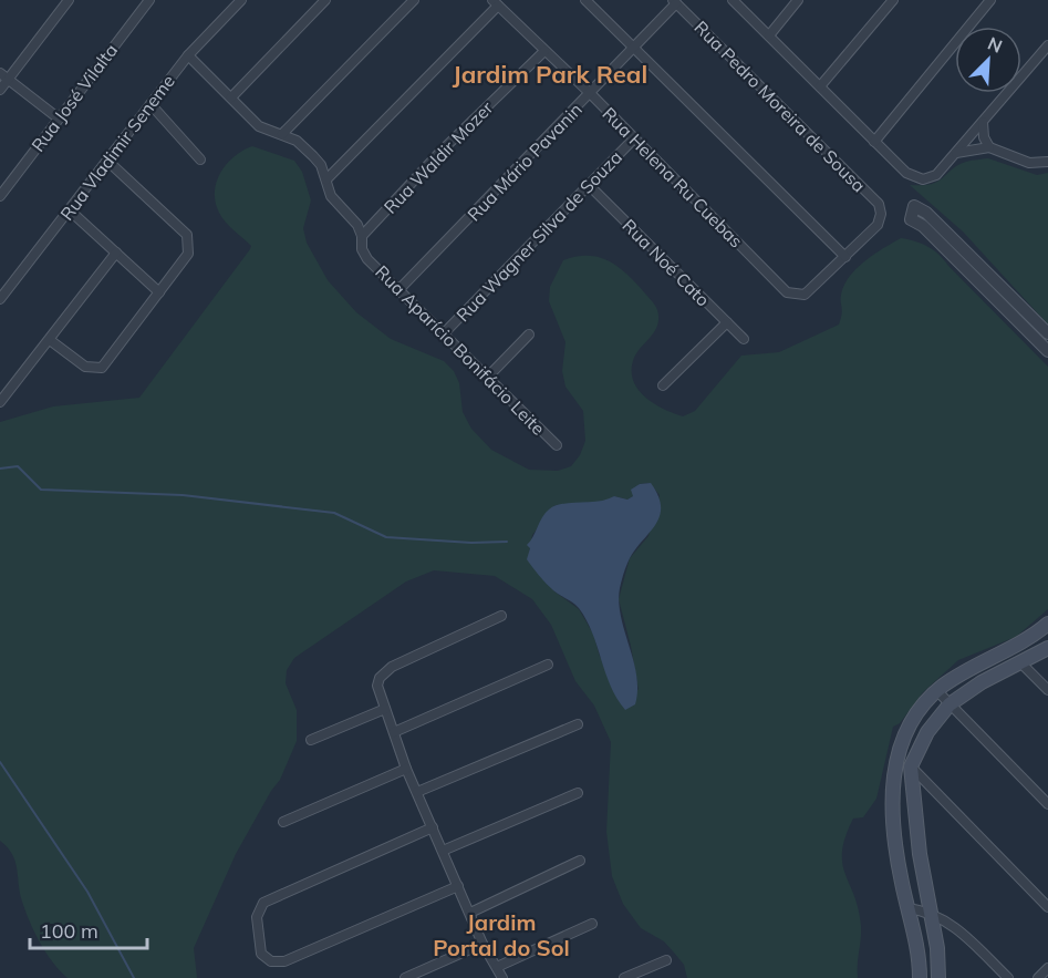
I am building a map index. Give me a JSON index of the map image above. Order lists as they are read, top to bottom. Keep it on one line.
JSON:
{"streets":{"street":["Rua José Vilalta","Rua Pedro Moreira de Sousa","Rua Vladimir Seneme","Rua Waldir Mozer","Rua Mário Pavanin","Rua Helena Ru Cuebas","Rua Wagner Silva de Souza","Rua Noé Cato","Rua Aparício Bonifácio Leite"]},"crossings":[["Rua Pedro Moreira de Sousa","Rua Mário Pavanin"],["Rua Pedro Moreira de Sousa","Rua Helena Ru Cuebas"],["Rua Vladimir Seneme","Rua Aparício Bonifácio Leite"],["Rua Waldir Mozer","Rua Helena Ru Cuebas"],["Rua Waldir Mozer","Rua Aparício Bonifácio Leite"],["Rua Mário Pavanin","Rua Helena Ru Cuebas"],["Rua Mário Pavanin","Rua Aparício Bonifácio Leite"],["Rua Helena Ru Cuebas","Rua Wagner Silva de Souza"],["Rua Wagner Silva de Souza","Rua Noé Cato"],["Rua Wagner Silva de Souza","Rua Aparício Bonifácio Leite"]],"districts":["Jardim Park Real","Jardim Portal do Sol"],"scale_bar":"100 m","north":"top right"}
